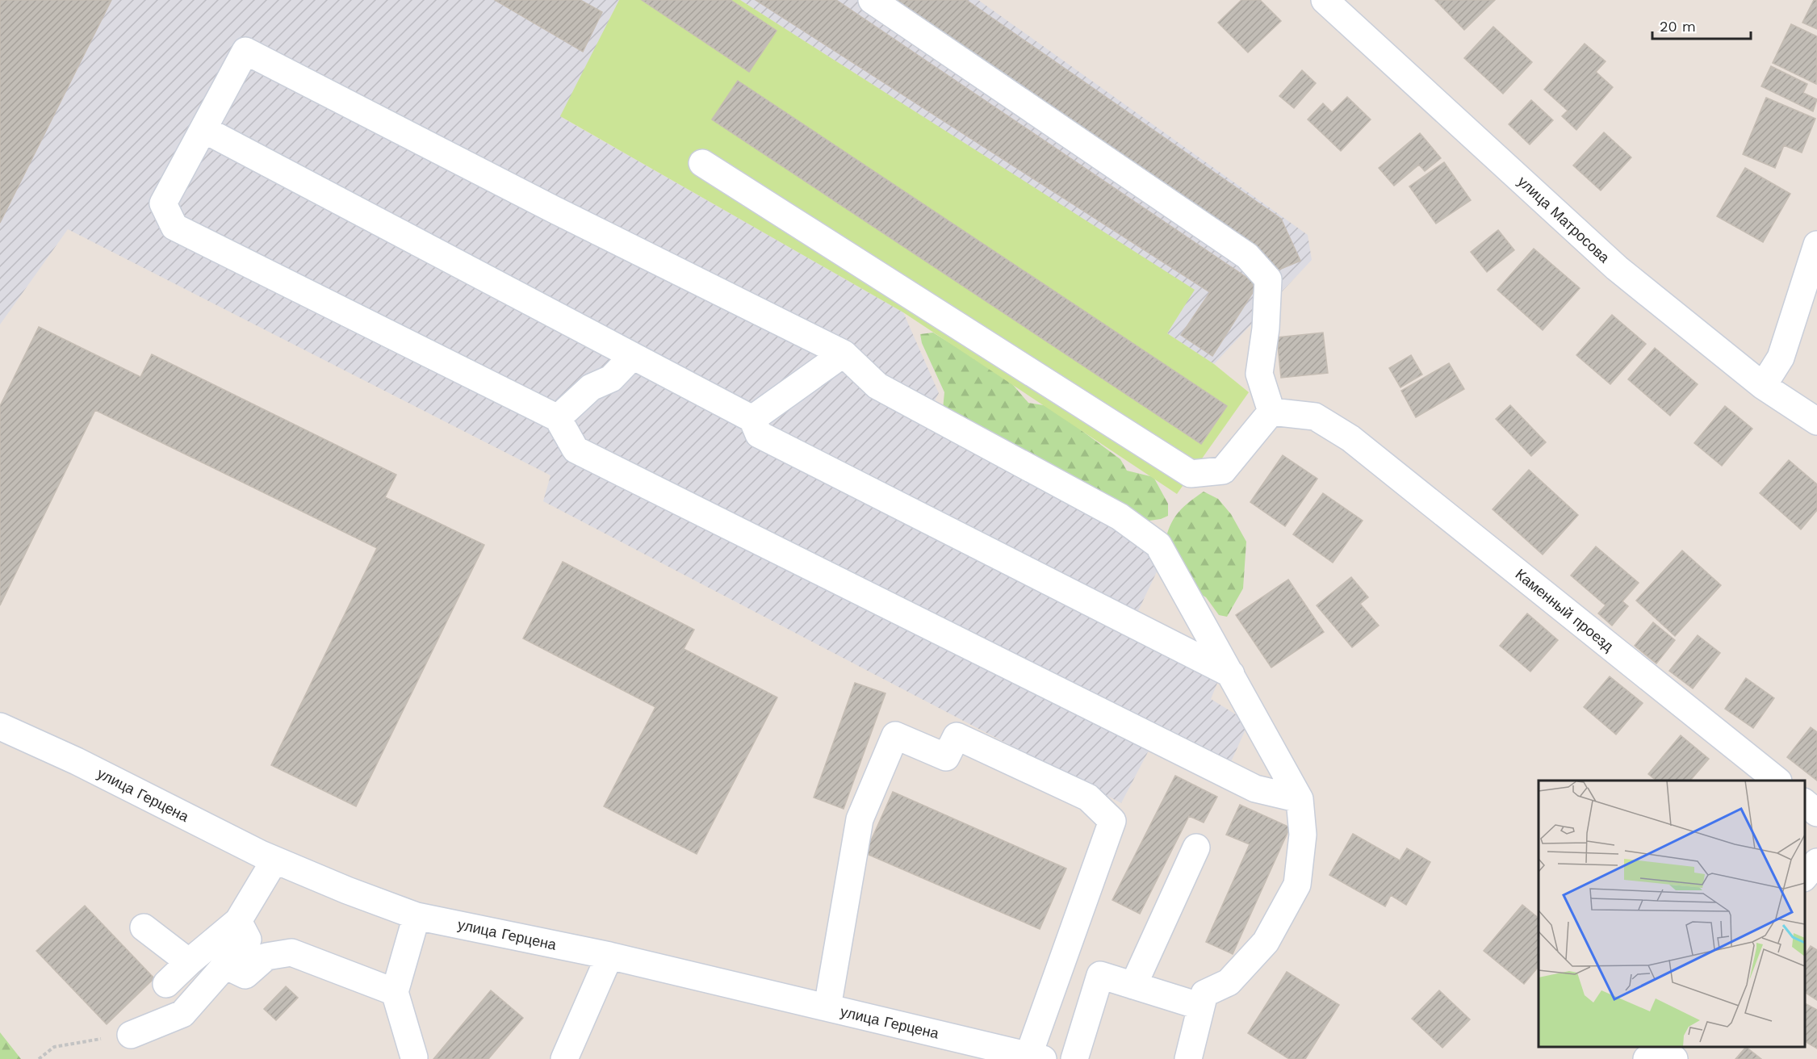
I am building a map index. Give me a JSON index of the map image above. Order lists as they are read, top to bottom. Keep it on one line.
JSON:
{"streets":{"street":["улица Матросова","Каменный проезд","улица Герцена"]},"scale_bar":"20 m"}
